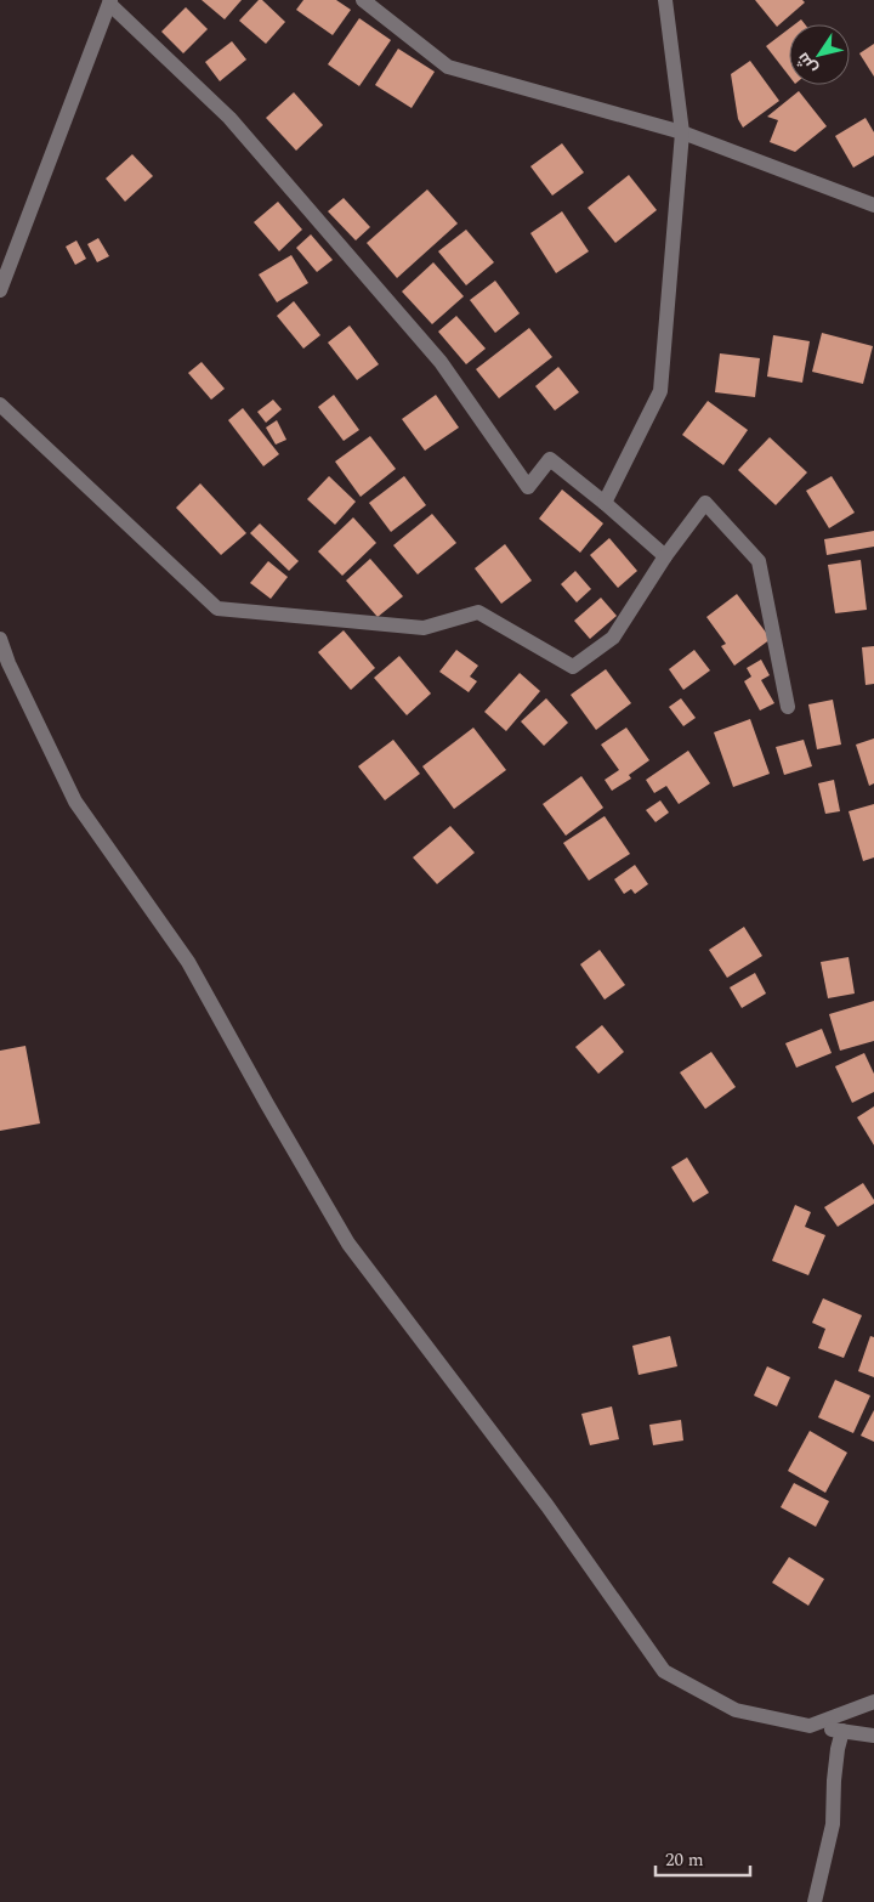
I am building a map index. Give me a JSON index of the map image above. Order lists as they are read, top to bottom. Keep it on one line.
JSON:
{"scale_bar":"20 m","north":"bottom left"}
